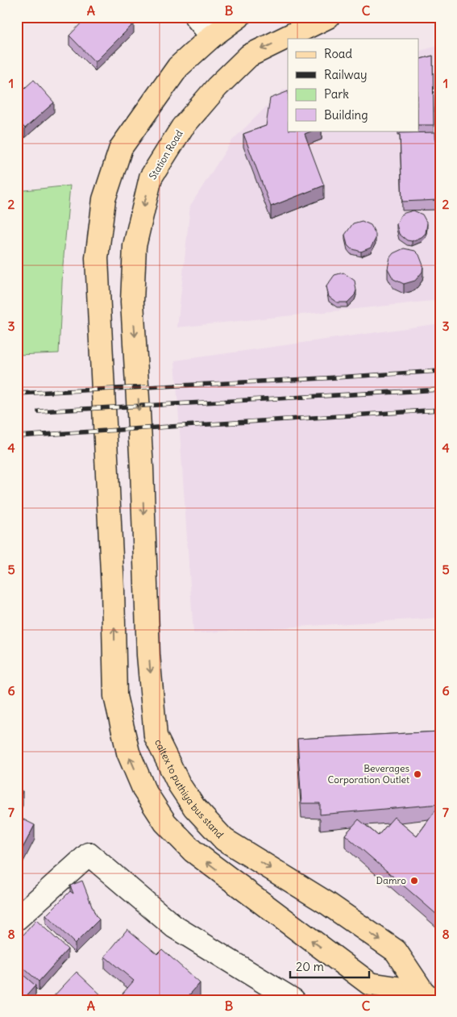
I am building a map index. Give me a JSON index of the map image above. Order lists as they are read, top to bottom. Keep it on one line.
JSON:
{"streets":{"main road":["Station Road","caltex to puthiya bus stand"]},"crossings":[["Station Road","caltex to puthiya bus stand"]],"one_way":["Station Road","caltex to puthiya bus stand"],"places":["Beverages Corporation Outlet","Damro"],"legend":["Road","Railway","Park","Building"],"scale_bar":"20 m","grid":{"columns":["A","B","C"],"rows":["1","2","3","4","5","6","7","8"]}}
